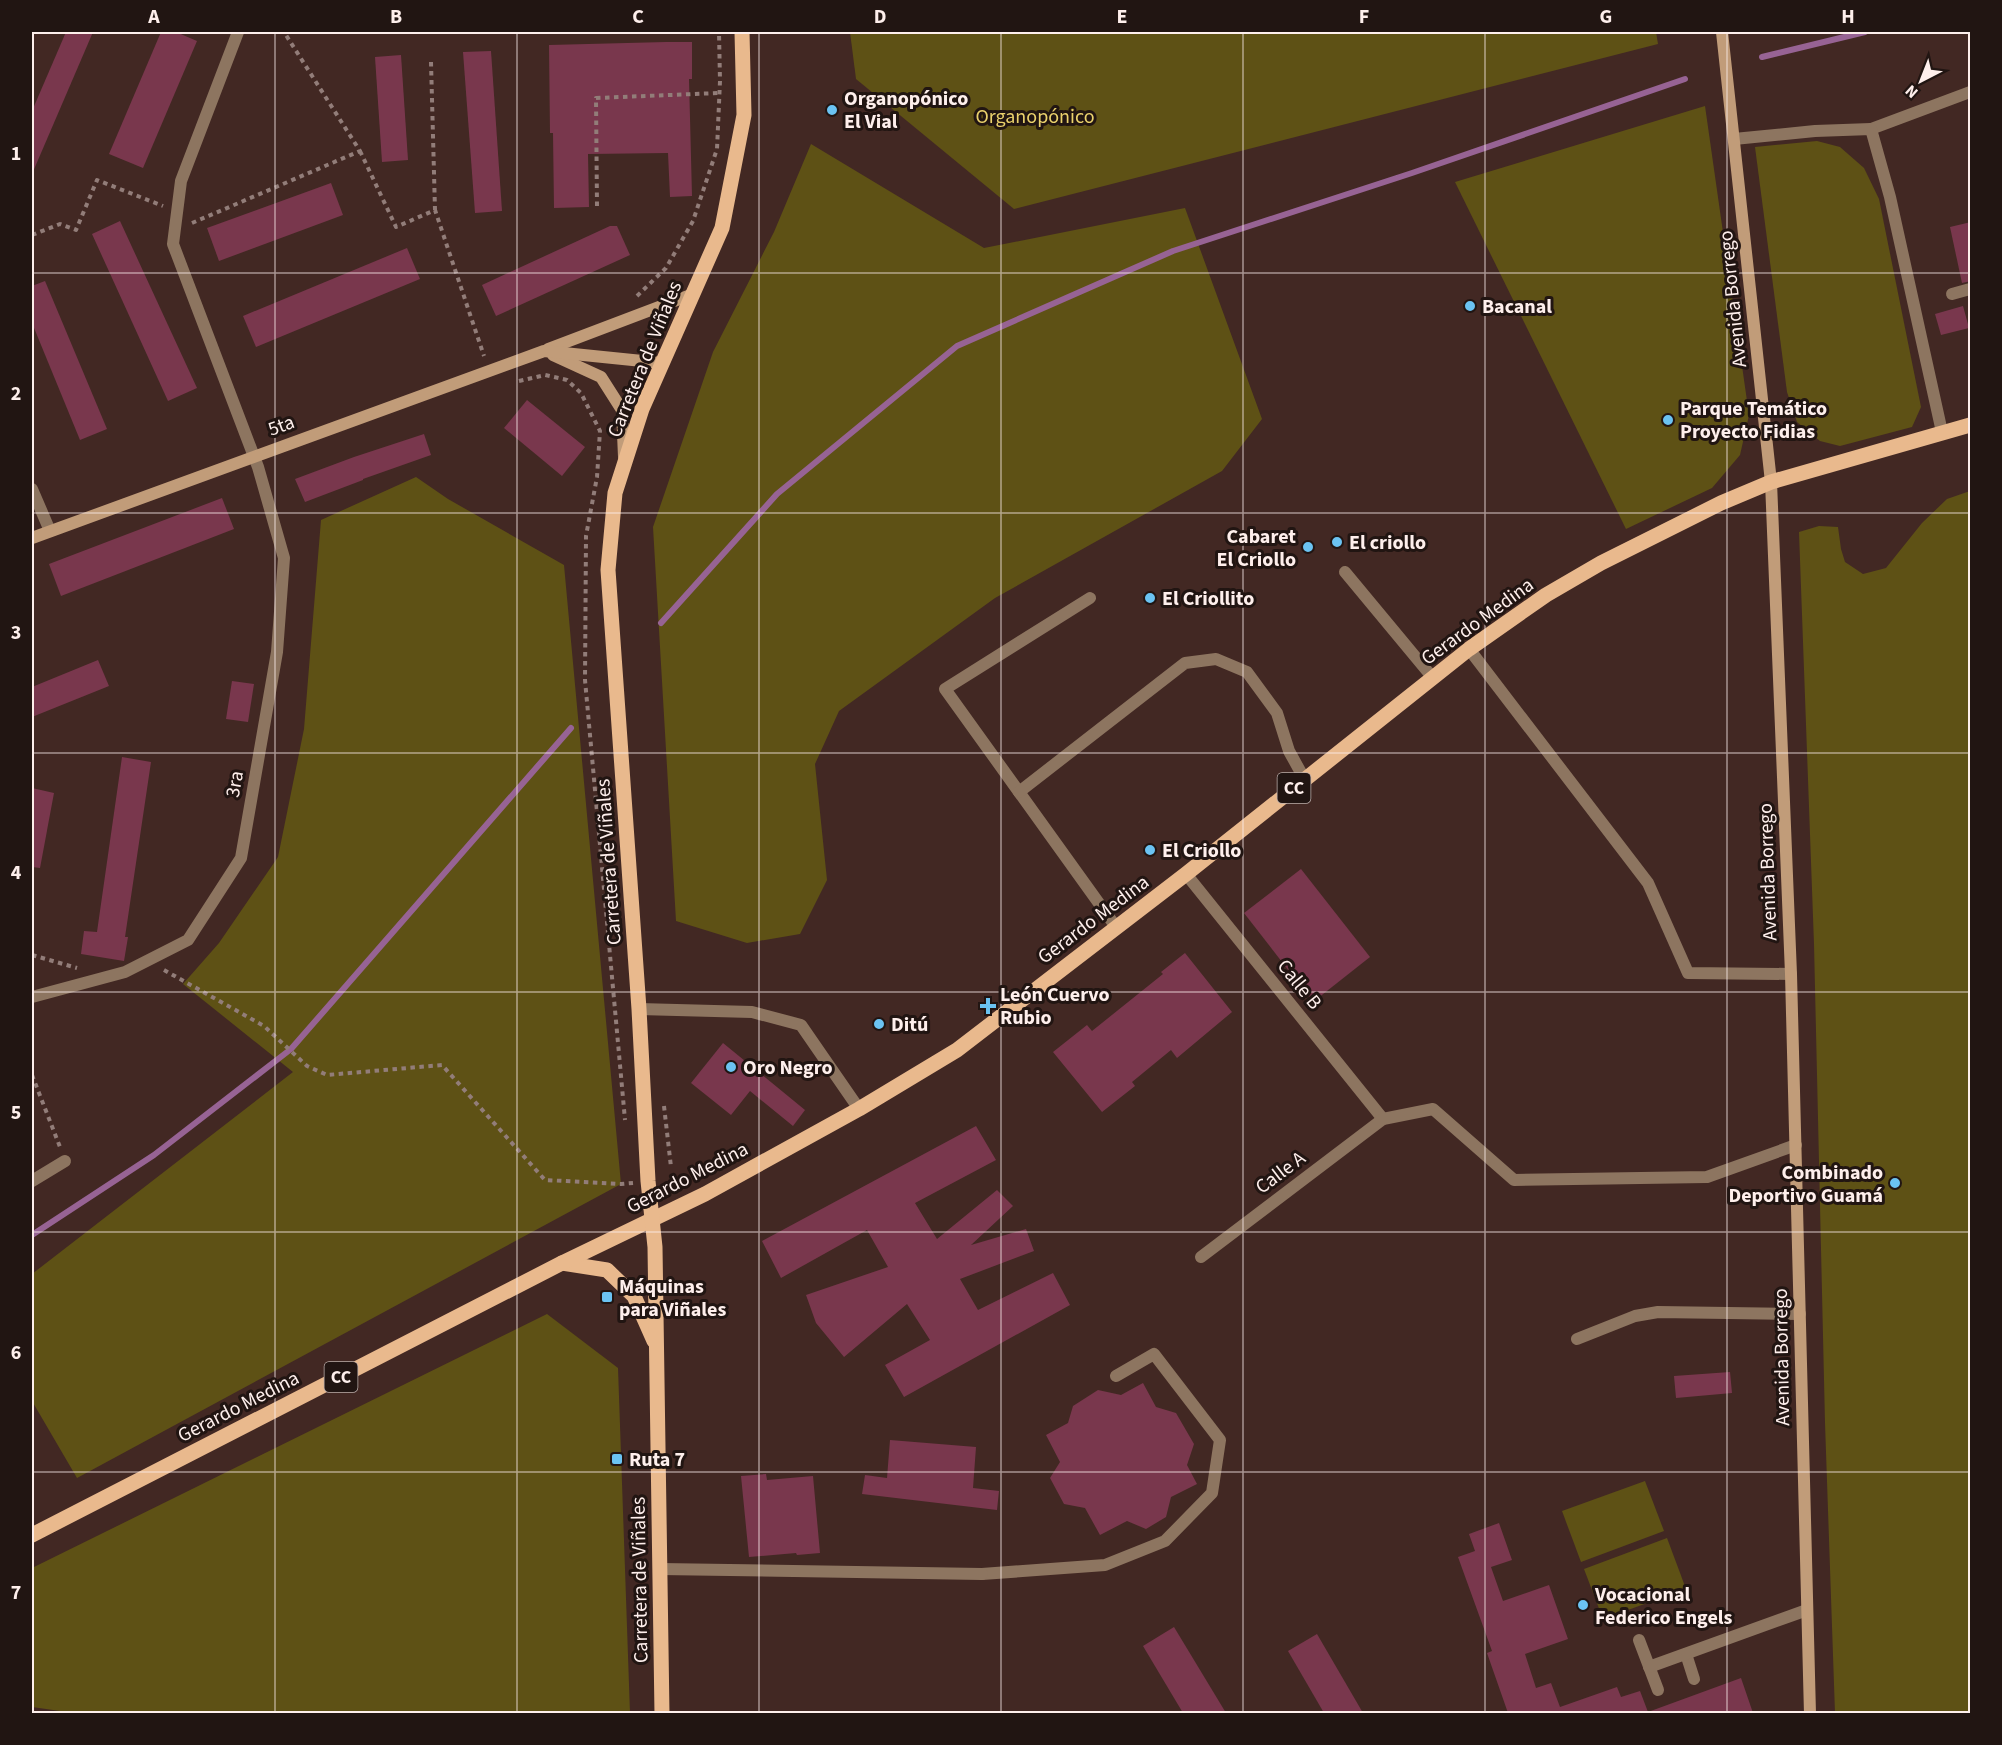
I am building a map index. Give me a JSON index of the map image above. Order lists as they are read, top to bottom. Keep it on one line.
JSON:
{"streets":{"main road":["Avenida Borrego","Carretera de Viñales","5ta","Gerardo Medina","CC"],"street":["3ra","Calle B","Calle A"]},"crossings":[["Avenida Borrego","Gerardo Medina"],["Carretera de Viñales","5ta"],["Carretera de Viñales","Gerardo Medina"],["5ta","3ra"],["Gerardo Medina","Calle B"],["Calle B","Calle A"]],"parks":["Organopónico"],"places":{"other":["Organopónico El Vial","Bacanal","Parque Temático Proyecto Fidias","El criollo","Cabaret El Criollo","El Criollito","El Criollo","Ditú","Oro Negro","Combinado Deportivo Guamá","Vocacional Federico Engels"],"health":["León Cuervo Rubio"],"transit":["Máquinas para Viñales","Ruta 7"]},"north":"bottom left","grid":{"columns":["A","B","C","D","E","F","G","H"],"rows":["1","2","3","4","5","6","7"]}}
